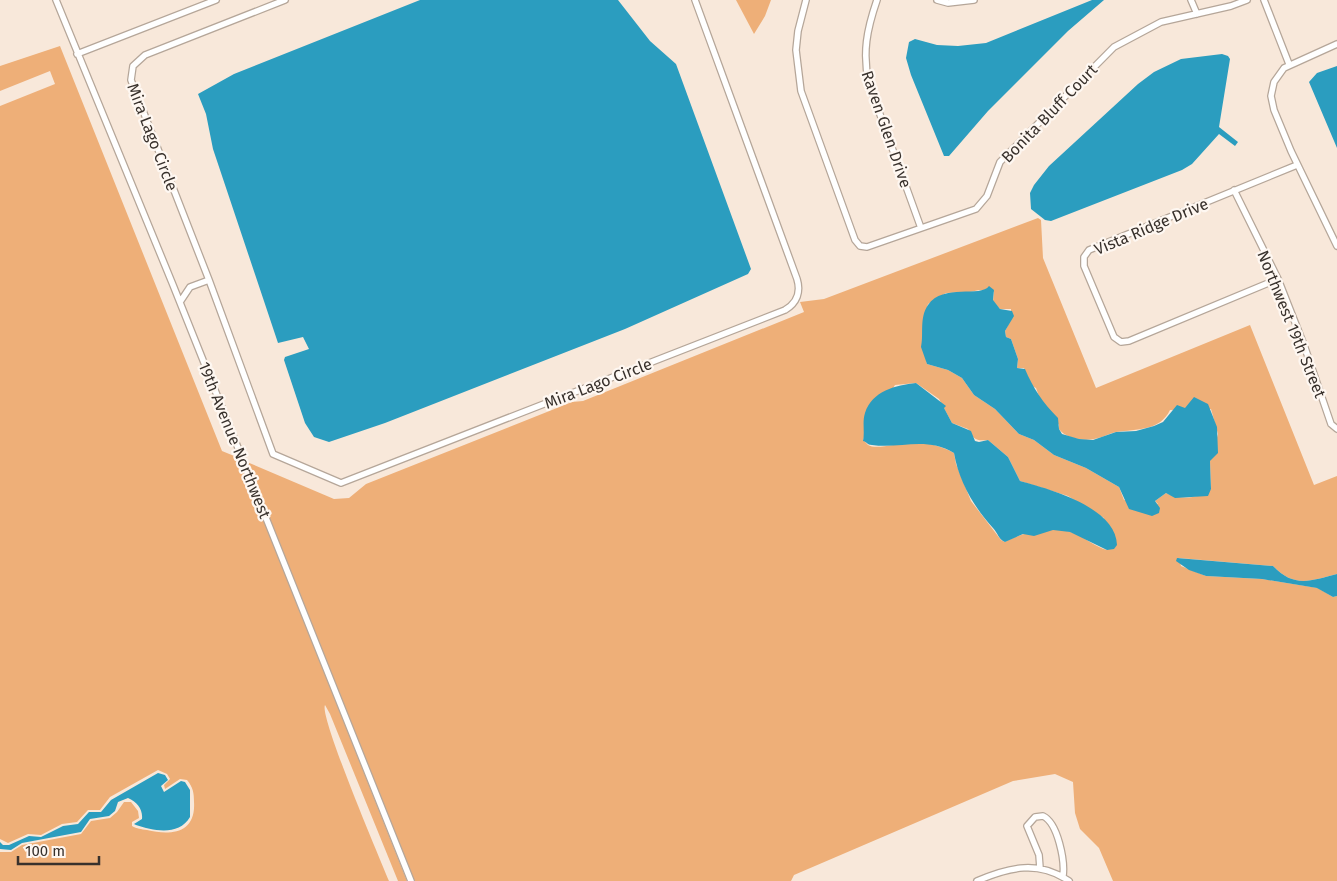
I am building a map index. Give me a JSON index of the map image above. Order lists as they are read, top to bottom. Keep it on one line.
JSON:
{"streets":{"street":["Bonita Bluff Court","Raven Glen Drive","Mira Lago Circle","Vista Ridge Drive","Northwest 19th Street","19th Avenue Northwest"]},"crossings":[["Bonita Bluff Court","Raven Glen Drive"],["Vista Ridge Drive","Northwest 19th Street"]],"scale_bar":"100 m"}
